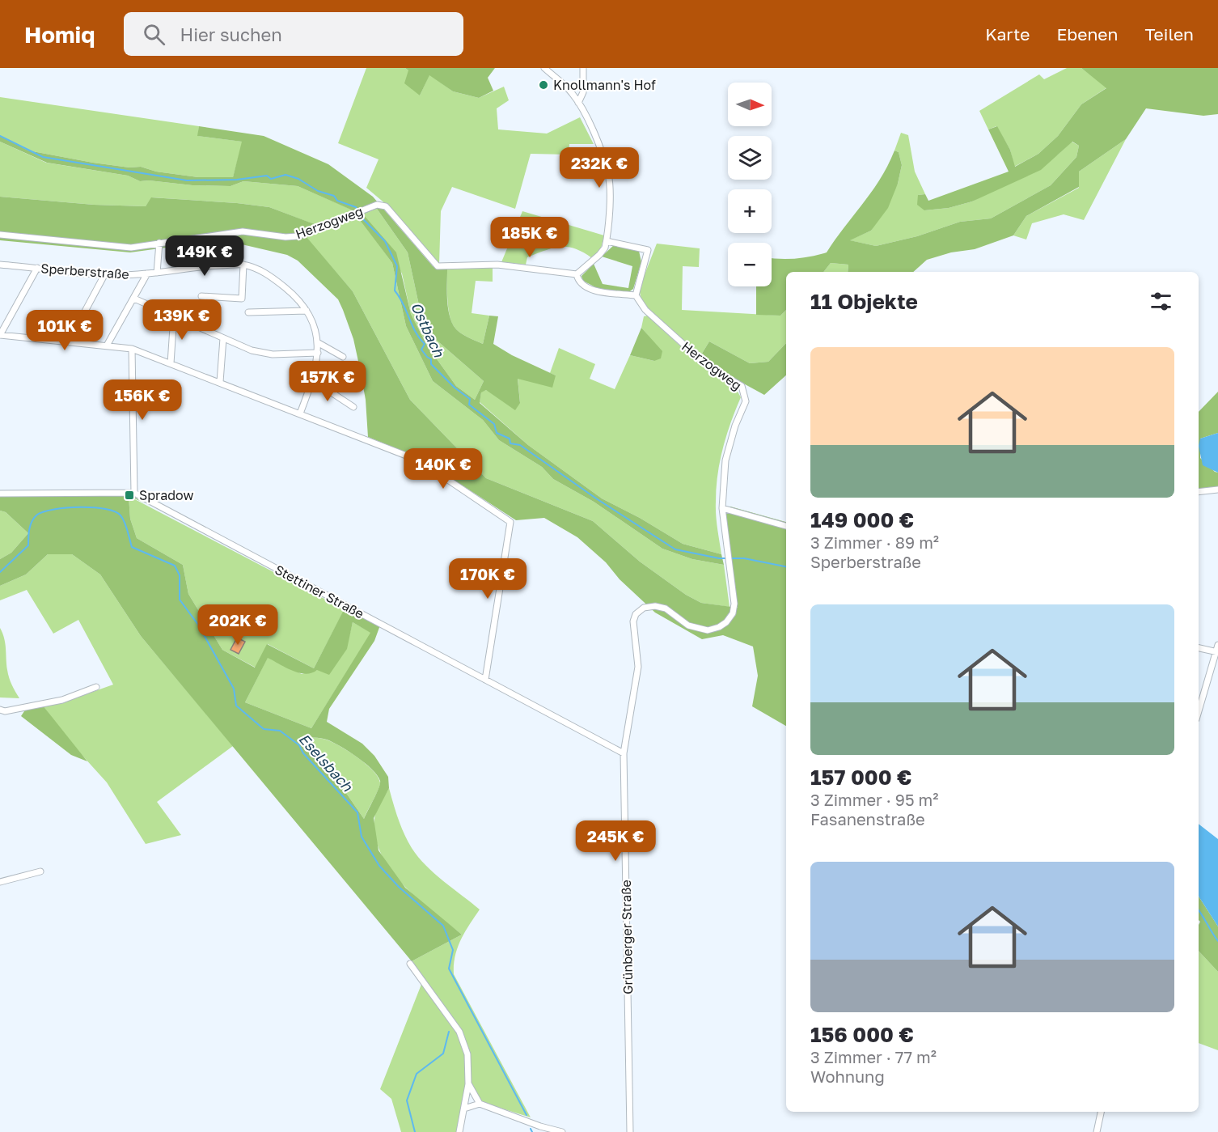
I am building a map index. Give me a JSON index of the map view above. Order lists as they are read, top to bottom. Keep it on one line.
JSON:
{"streets":{"street":["Herzogweg","Sperberstraße","Stettiner Straße","Grünberger Straße"]},"crossings":[["Herzogweg","Grünberger Straße"],["Stettiner Straße","Grünberger Straße"]],"water":["Ostbach","Eselsbach"],"places":{"other":["Knollmann's Hof"],"transit":["Spradow"]},"north":"right","page":{"header":"Homiq","search":"Hier suchen","nav":["Karte","Ebenen","Teilen"],"map_buttons":["+","−"],"price":["232K €","185K €","149K €","139K €","101K €","157K €","156K €","140K €","170K €","202K €","245K €"],"heading":"11 Objekte","list":[{"name":"149 000 €","note":"3 Zimmer · 89 m² · Sperberstraße"},{"name":"157 000 €","note":"3 Zimmer · 95 m² · Fasanenstraße"},{"name":"156 000 €","note":"3 Zimmer · 77 m² · Wohnung"}]}}
